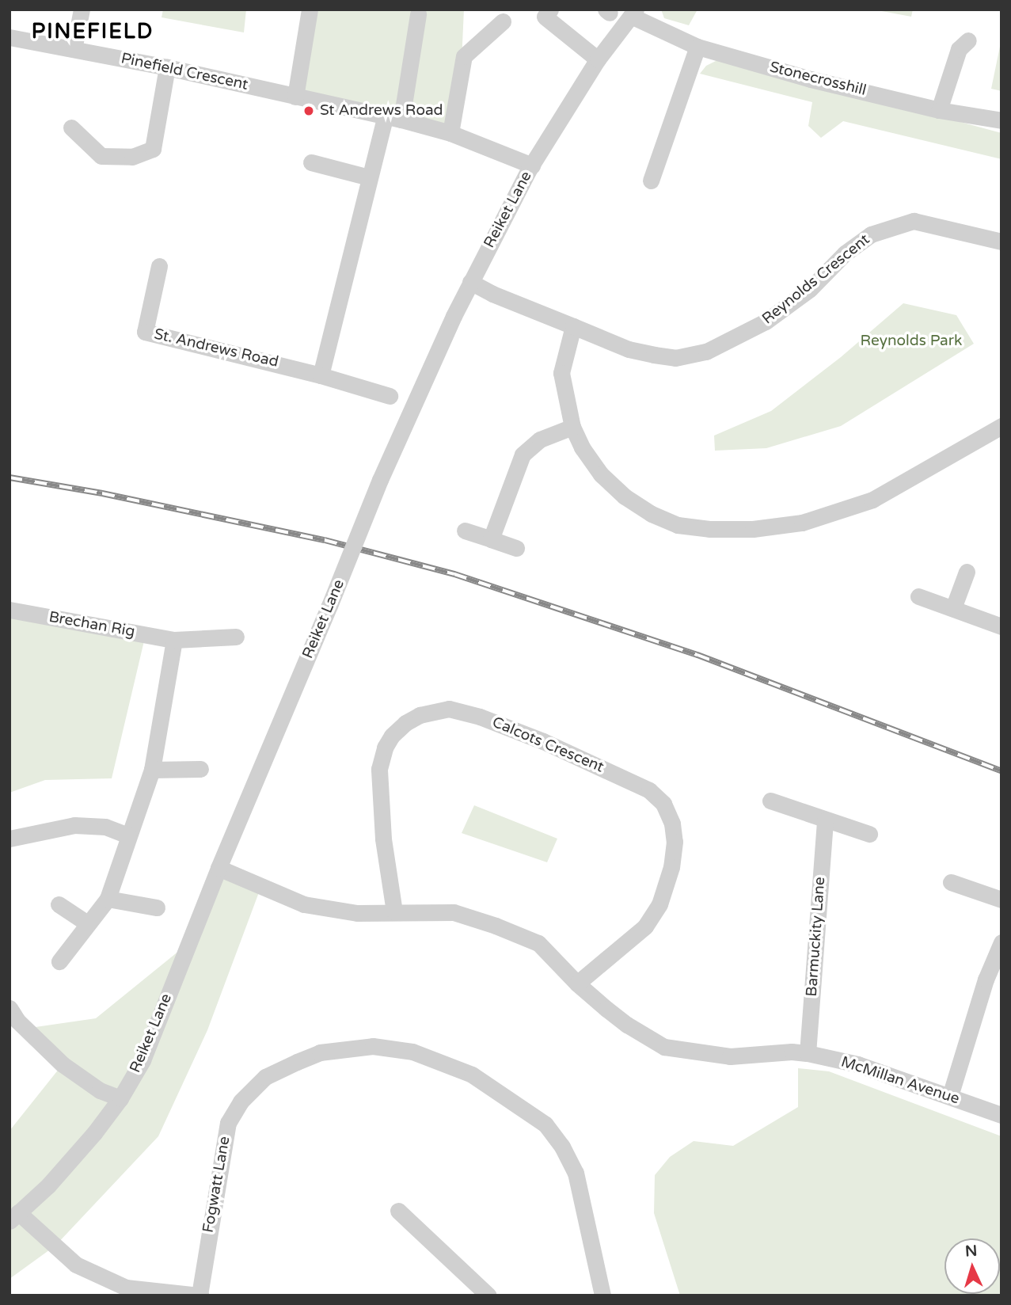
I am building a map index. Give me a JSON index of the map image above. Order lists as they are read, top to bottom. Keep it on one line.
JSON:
{"streets":{"street":["Pinefield Crescent","Stonecrosshill","Reiket Lane","Reynolds Crescent","St. Andrews Road","Brechan Rig","Calcots Crescent","Barmuckity Lane","McMillan Avenue","Fogwatt Lane"]},"crossings":[["Pinefield Crescent","Reiket Lane"],["Stonecrosshill","Reiket Lane"],["Reiket Lane","Reynolds Crescent"],["Reiket Lane","McMillan Avenue"],["Calcots Crescent","McMillan Avenue"],["Barmuckity Lane","McMillan Avenue"]],"districts":["PINEFIELD"],"parks":["Reynolds Park"],"places":["St Andrews Road"],"north":"top"}
